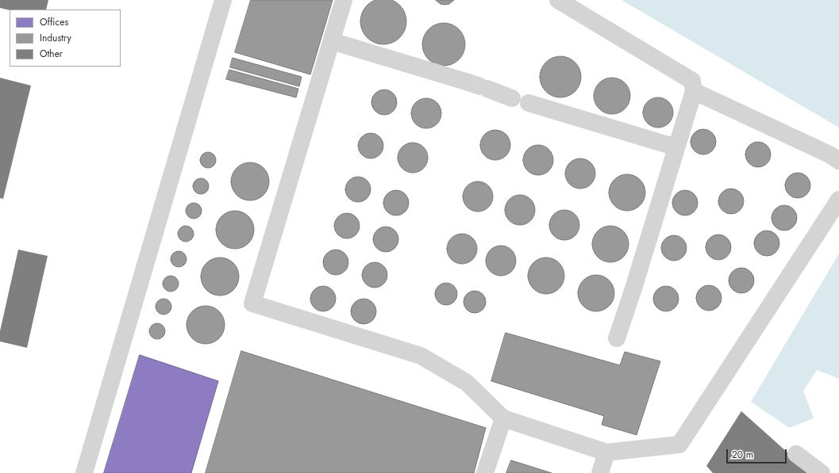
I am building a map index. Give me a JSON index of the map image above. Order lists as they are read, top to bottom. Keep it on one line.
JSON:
{"legend":["Offices","Industry","Other"],"scale_bar":"20 m"}
